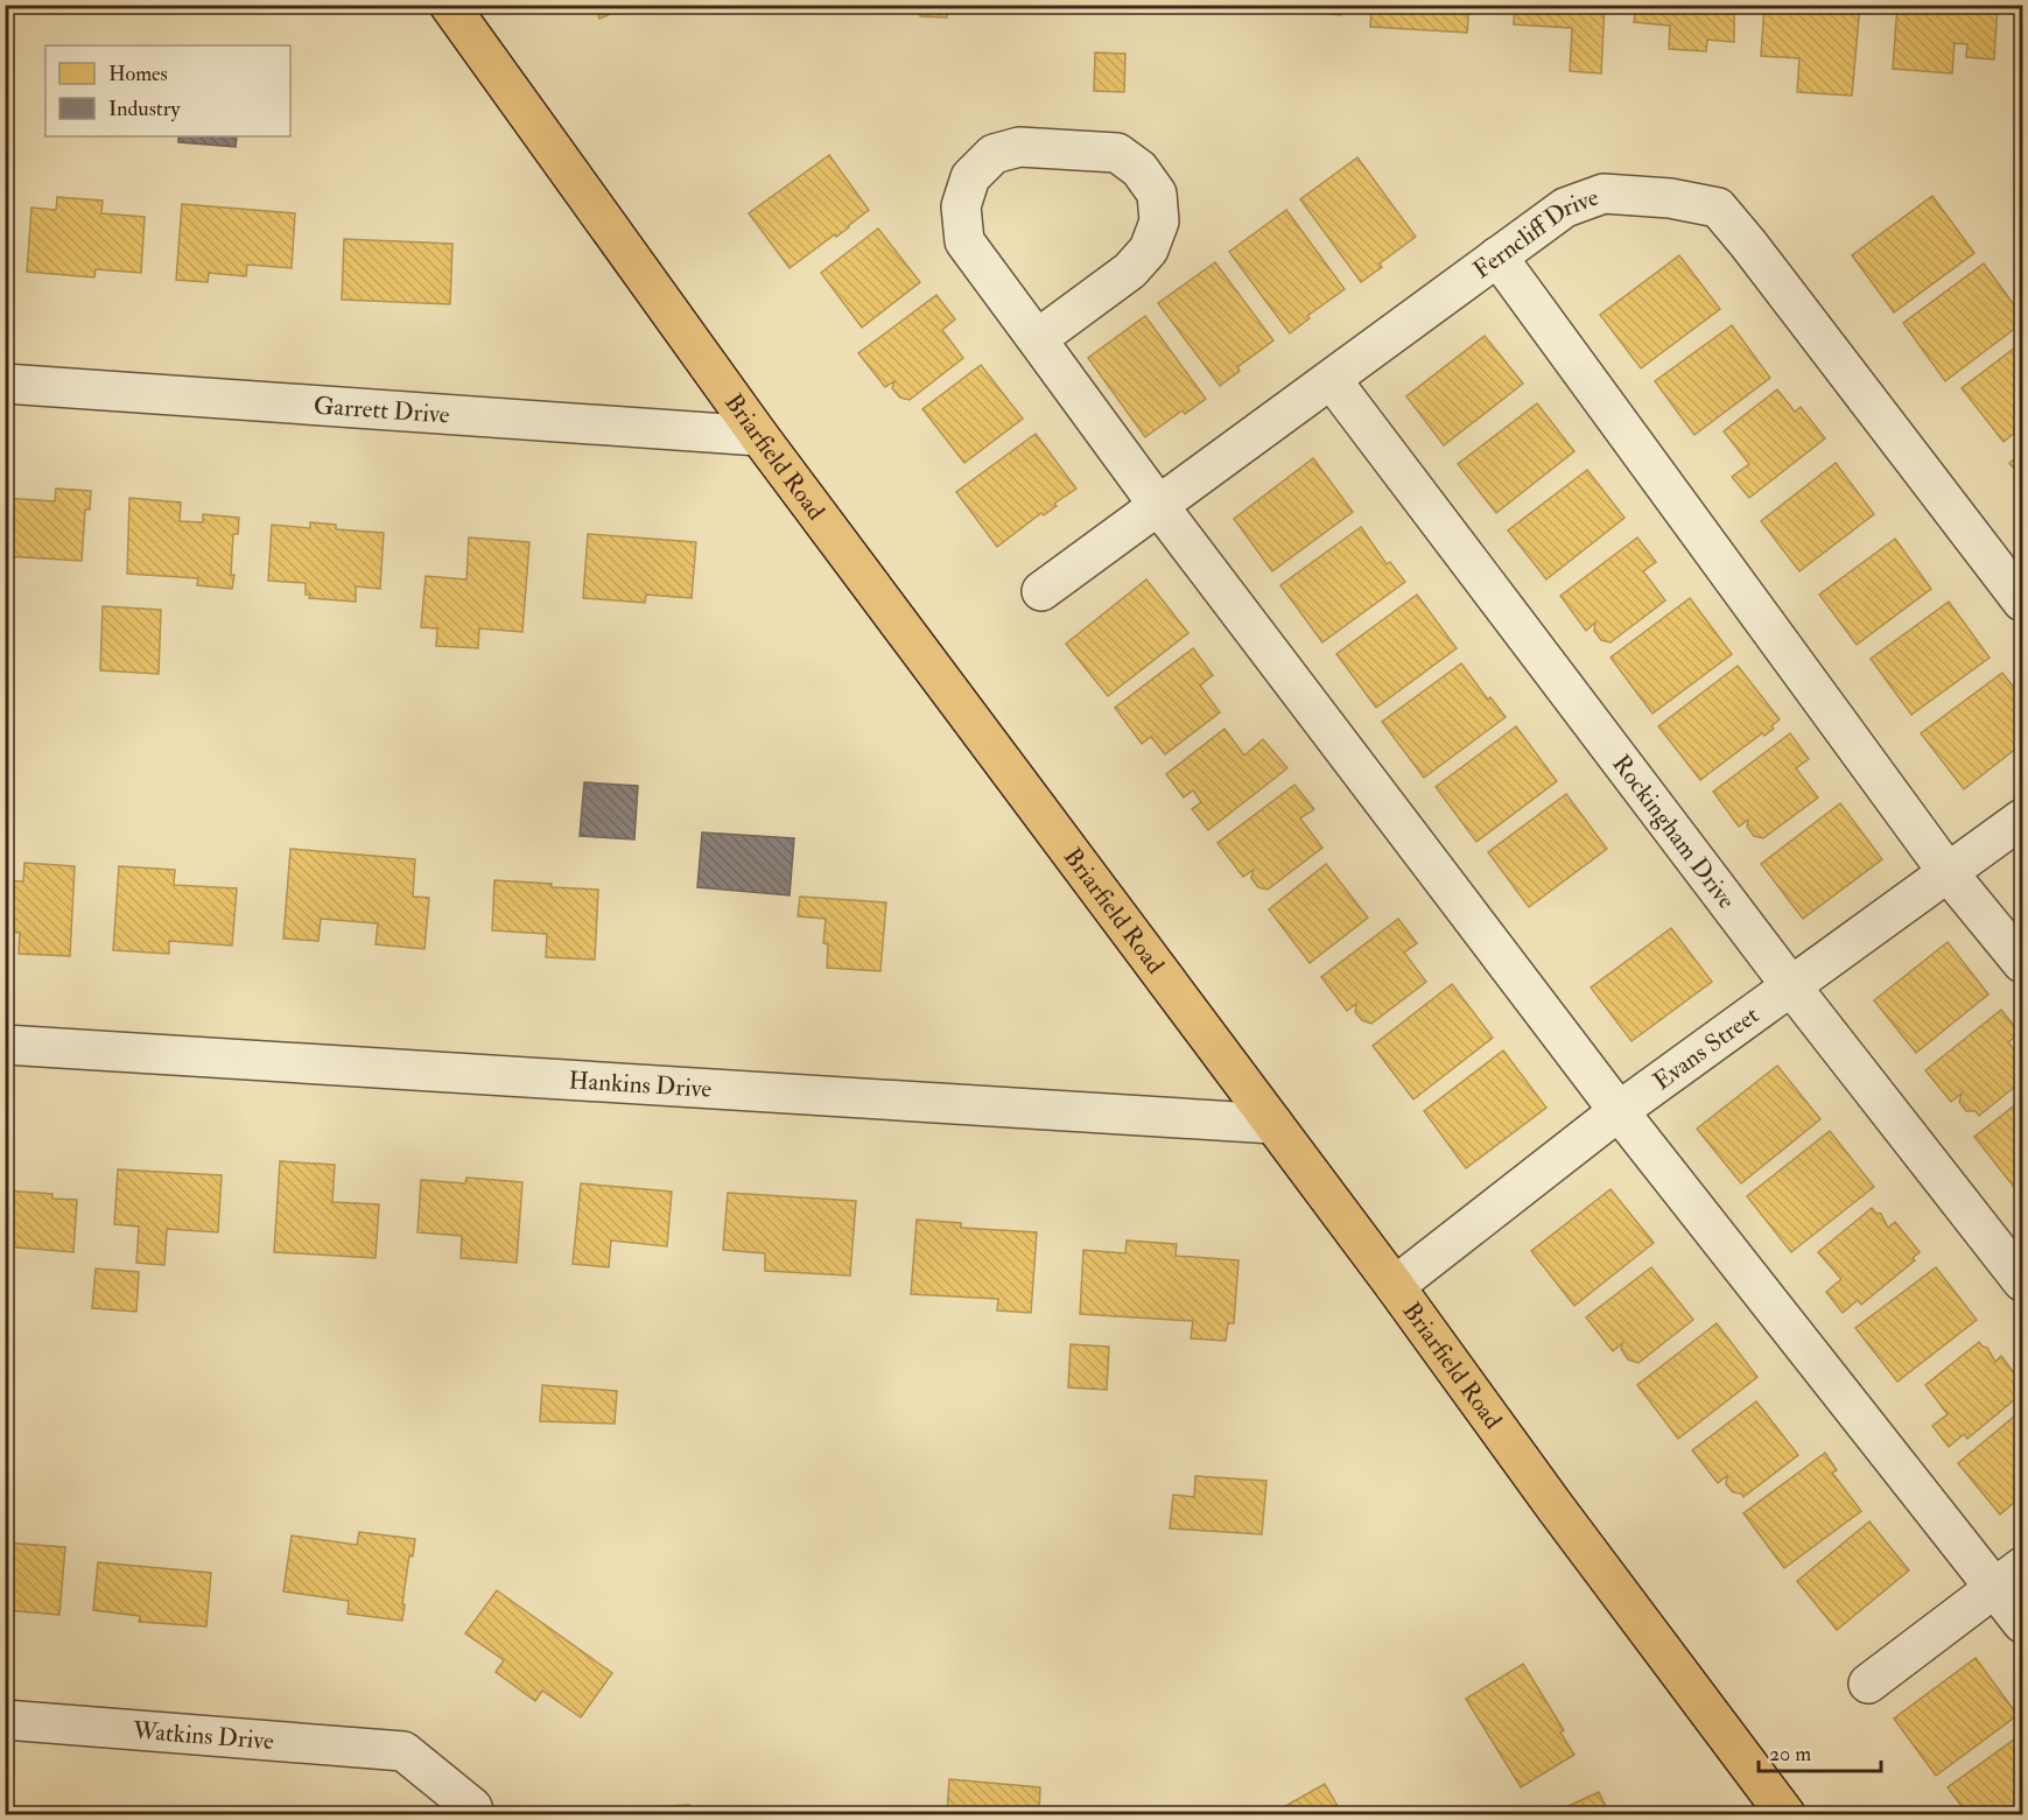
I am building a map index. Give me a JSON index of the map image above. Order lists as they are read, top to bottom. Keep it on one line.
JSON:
{"streets":{"main road":["Briarfield Road"],"street":["Ferncliff Drive","Garrett Drive","Rockingham Drive","Evans Street","Hankins Drive","Watkins Drive"]},"crossings":[["Ferncliff Drive","Rockingham Drive"],["Garrett Drive","Briarfield Road"],["Briarfield Road","Evans Street"],["Briarfield Road","Hankins Drive"],["Rockingham Drive","Evans Street"]],"legend":["Homes","Industry"],"scale_bar":"20 m"}
